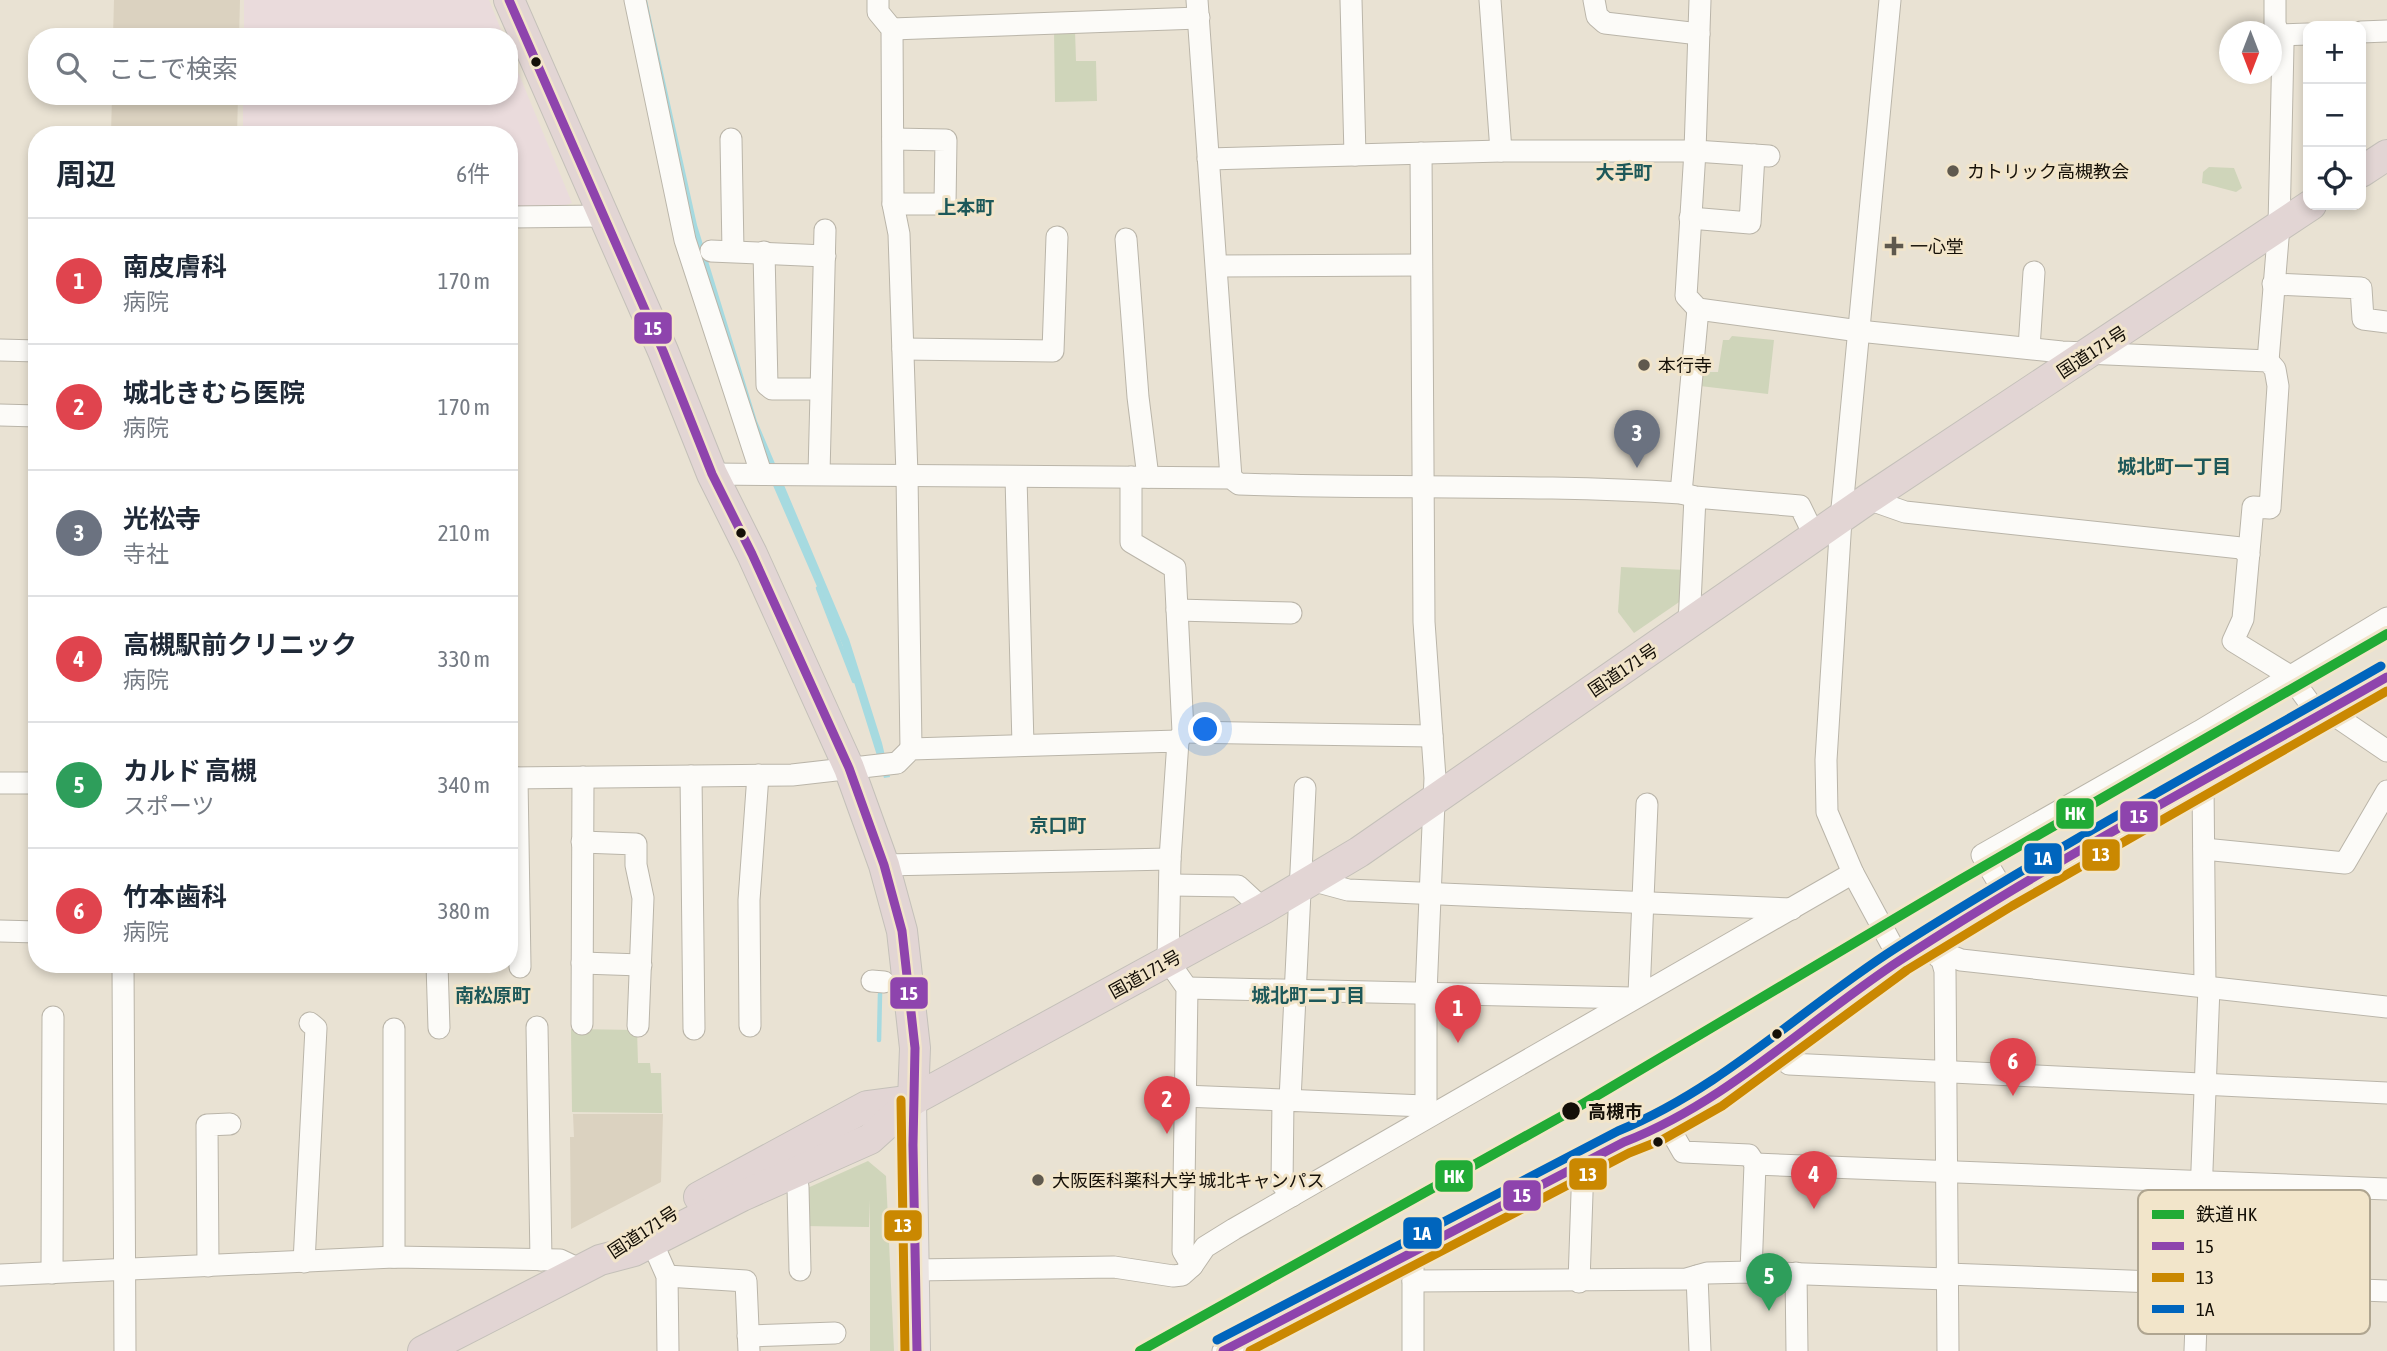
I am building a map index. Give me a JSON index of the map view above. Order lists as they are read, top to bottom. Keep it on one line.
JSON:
{"streets":{"highway":["国道171号"]},"districts":["大手町","上本町","城北町一丁目","京口町","南松原町","城北町二丁目"],"places":{"other":["カトリック高槻教会","本行寺","高槻市","大阪医科薬科大学 城北キャンパス"],"health":["一心堂"]},"lines":["transit line 15","rail line HK","transit line 1A","transit line 13"],"legend":["鉄道 HK","15","13","1A"],"north":"bottom","page":{"map_buttons":["+","−"],"search":"ここで検索","heading":["周辺","6件"],"list":[{"mark":"1","name":"南皮膚科","note":"病院","value":"170 m"},{"mark":"2","name":"城北きむら医院","note":"病院","value":"170 m"},{"mark":"3","name":"光松寺","note":"寺社","value":"210 m"},{"mark":"4","name":"高槻駅前クリニック","note":"病院","value":"330 m"},{"mark":"5","name":"カルド 高槻","note":"スポーツ","value":"340 m"},{"mark":"6","name":"竹本歯科","note":"病院","value":"380 m"}],"pins":["3","1","6","2","4","5"]}}
